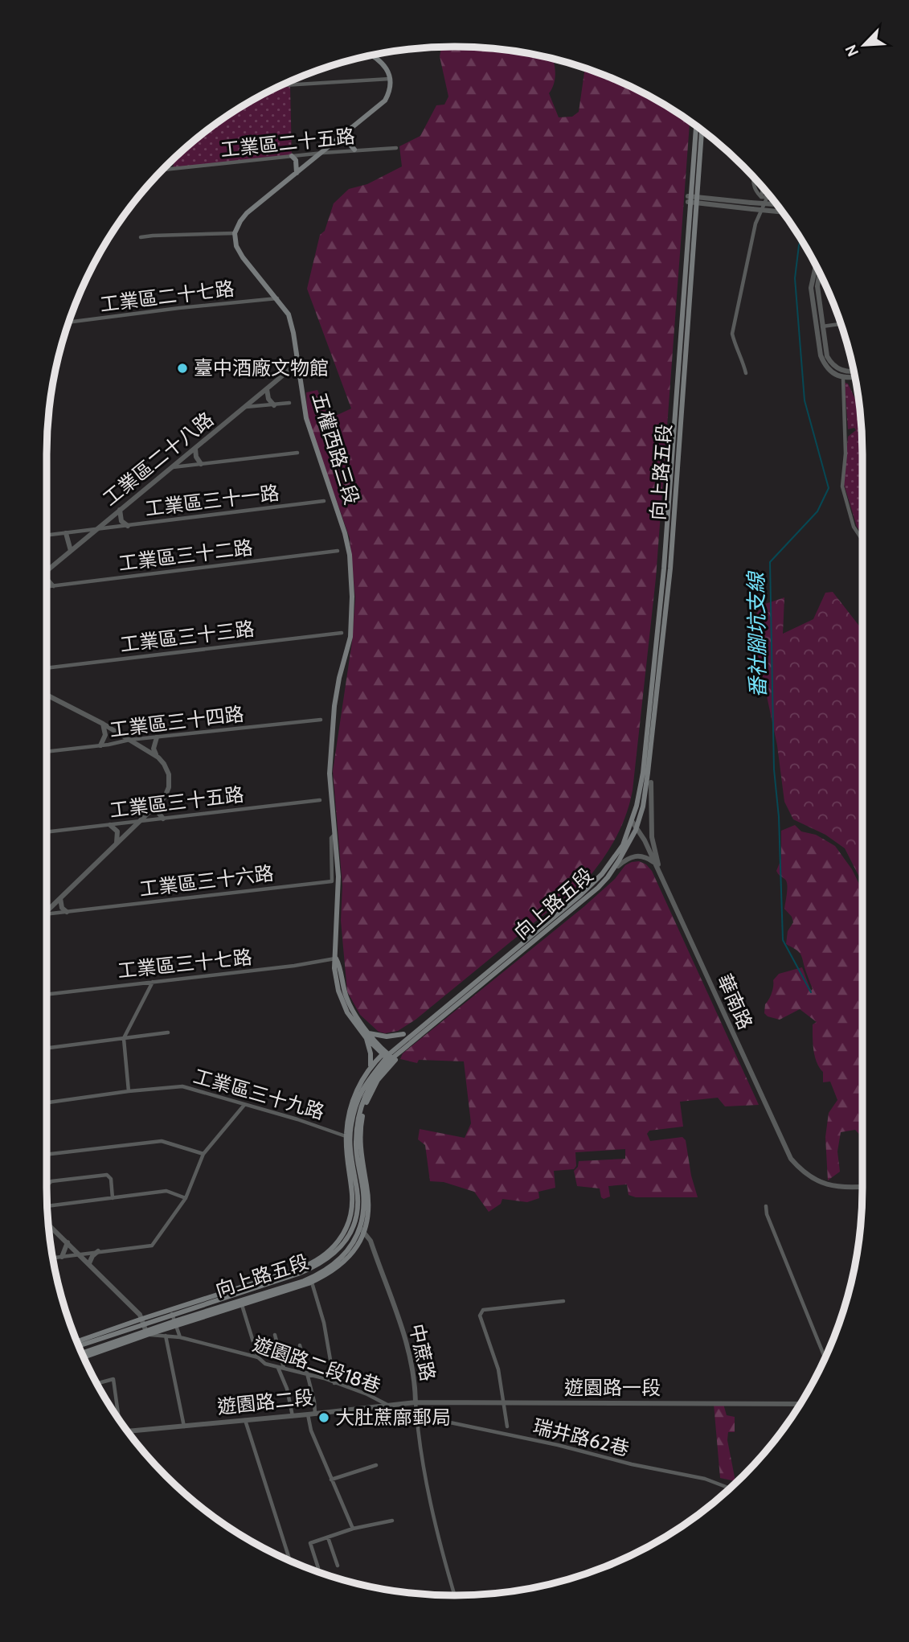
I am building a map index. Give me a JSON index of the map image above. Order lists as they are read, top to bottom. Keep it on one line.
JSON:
{"streets":{"main road":["五權西路三段","向上路五段"],"street":["工業區二十五路","工業區二十七路","工業區二十八路","工業區三十一路","工業區三十二路","工業區三十三路","工業區三十四路","工業區三十五路","工業區三十六路","工業區三十七路","華南路","工業區三十九路","中蔗路","遊園路二段18巷","遊園路一段","遊園路二段","瑞井路62巷"]},"crossings":[["工業區二十七路","五權西路三段"],["五權西路三段","工業區二十八路"],["五權西路三段","向上路五段"],["五權西路三段","工業區三十六路"],["五權西路三段","工業區三十七路"],["工業區二十八路","工業區三十一路"],["向上路五段","華南路"],["向上路五段","工業區三十九路"],["向上路五段","中蔗路"],["向上路五段","遊園路二段18巷"],["中蔗路","遊園路一段"],["中蔗路","遊園路二段"],["中蔗路","瑞井路62巷"],["遊園路二段18巷","遊園路二段"],["遊園路一段","遊園路二段"]],"water":["番社腳坑支線"],"places":["臺中酒廠文物館","大肚蔗廍郵局"],"north":"bottom left"}
